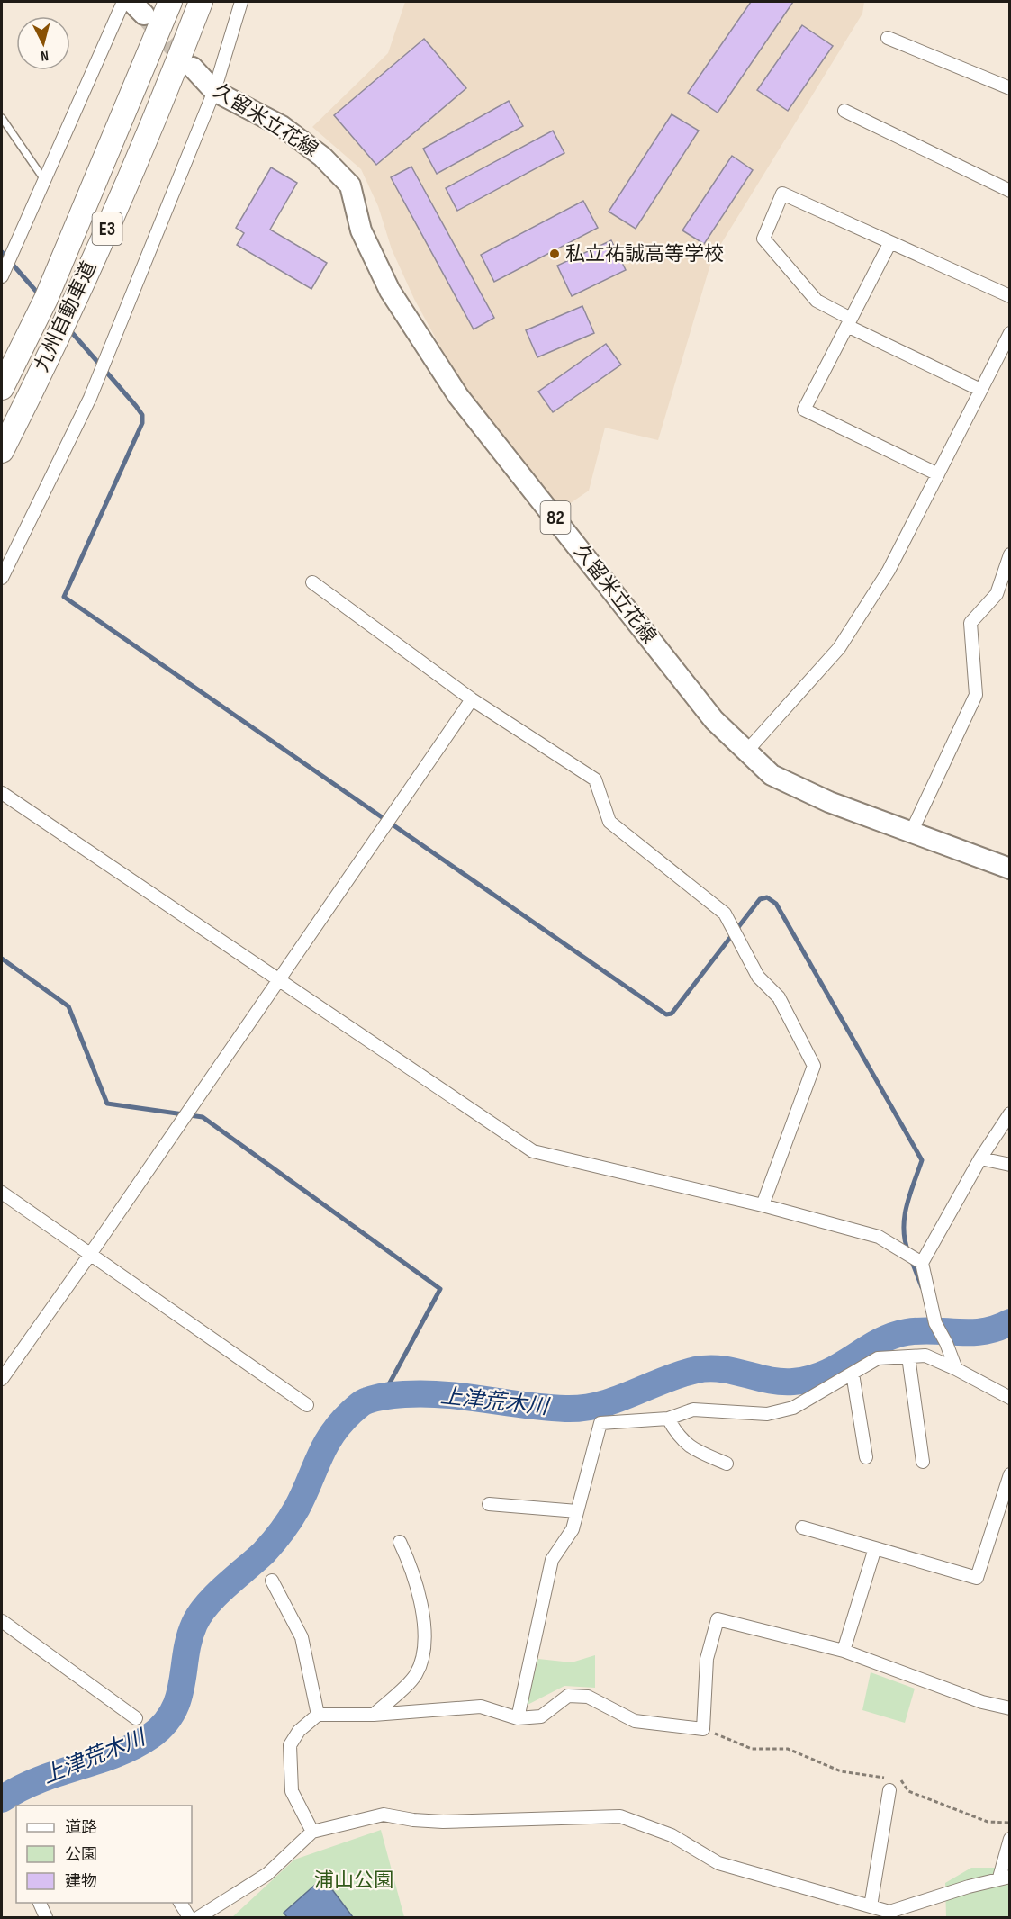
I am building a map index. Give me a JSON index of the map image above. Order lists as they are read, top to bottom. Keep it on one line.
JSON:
{"streets":{"highway":["E3","九州自動車道"],"main road":["久留米立花線","82"]},"water":["上津荒木川"],"parks":["浦山公園"],"places":["私立祐誠高等学校"],"legend":["道路","公園","建物"],"north":"bottom"}
